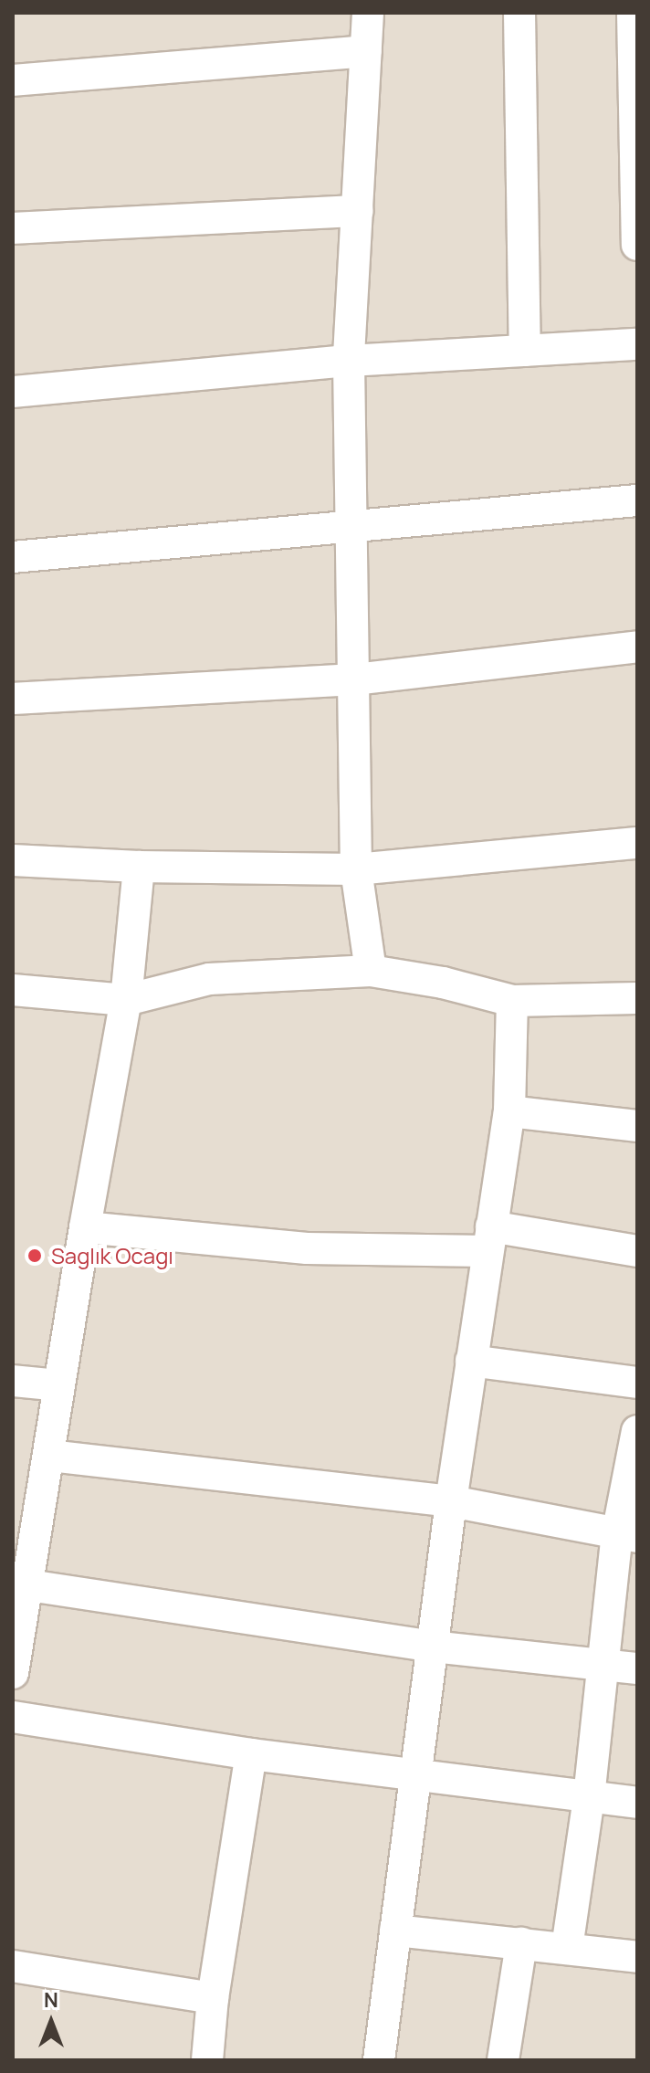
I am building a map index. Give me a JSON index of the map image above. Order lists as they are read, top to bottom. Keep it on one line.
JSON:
{"places":["Saglık Ocagı"],"north":"top"}
